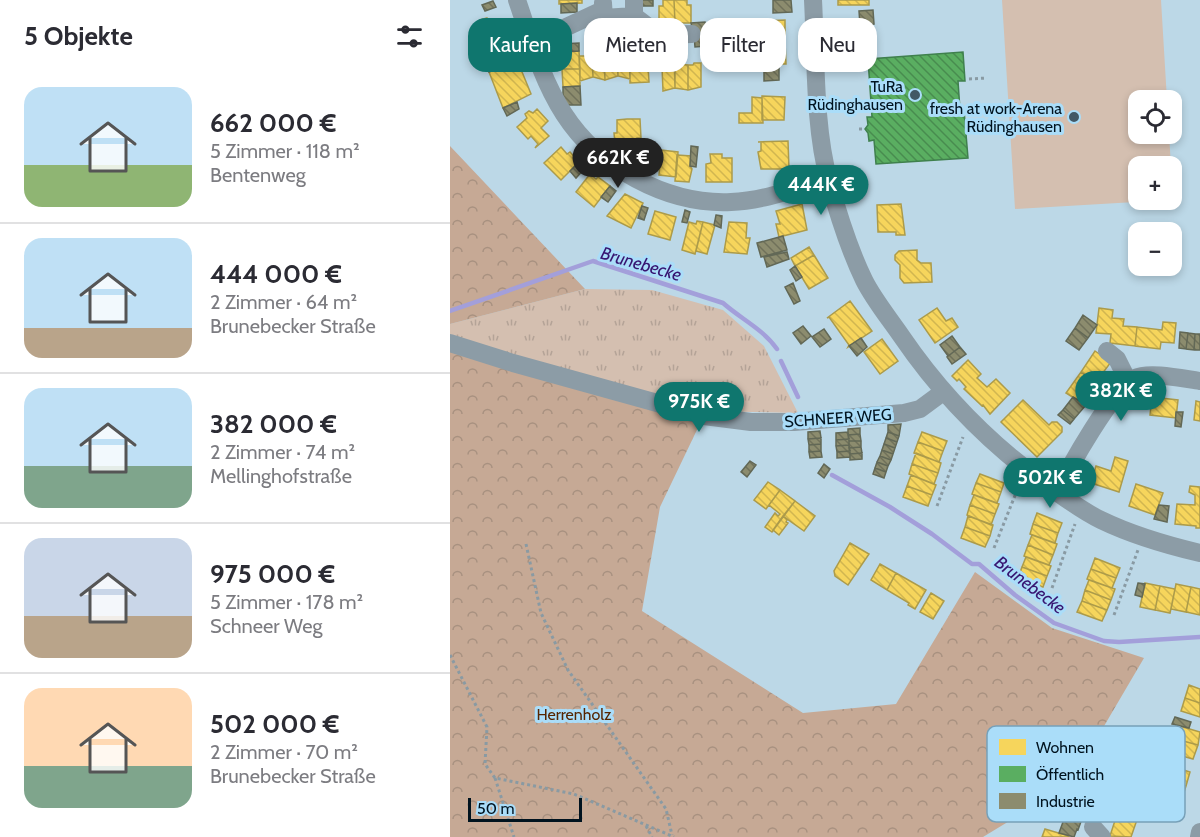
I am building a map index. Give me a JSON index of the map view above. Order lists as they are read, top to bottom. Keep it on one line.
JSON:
{"streets":{"street":["SCHNEER WEG"]},"water":["Brunebecke"],"parks":["Herrenholz"],"places":["TuRa Rüdinghausen","fresh at work-Arena Rüdinghausen"],"legend":["Wohnen","Öffentlich","Industrie"],"scale_bar":"50 m","page":{"heading":"5 Objekte","chip":["Kaufen","Mieten","Filter","Neu"],"list":[{"name":"662 000 €","note":"5 Zimmer · 118 m² · Bentenweg"},{"name":"444 000 €","note":"2 Zimmer · 64 m² · Brunebecker Straße"},{"name":"382 000 €","note":"2 Zimmer · 74 m² · Mellinghofstraße"},{"name":"975 000 €","note":"5 Zimmer · 178 m² · Schneer Weg"},{"name":"502 000 €","note":"2 Zimmer · 70 m² · Brunebecker Straße"}],"map_buttons":["+","−"],"price":["662K €","444K €","382K €","975K €","502K €"],"scale":"50 m"}}
